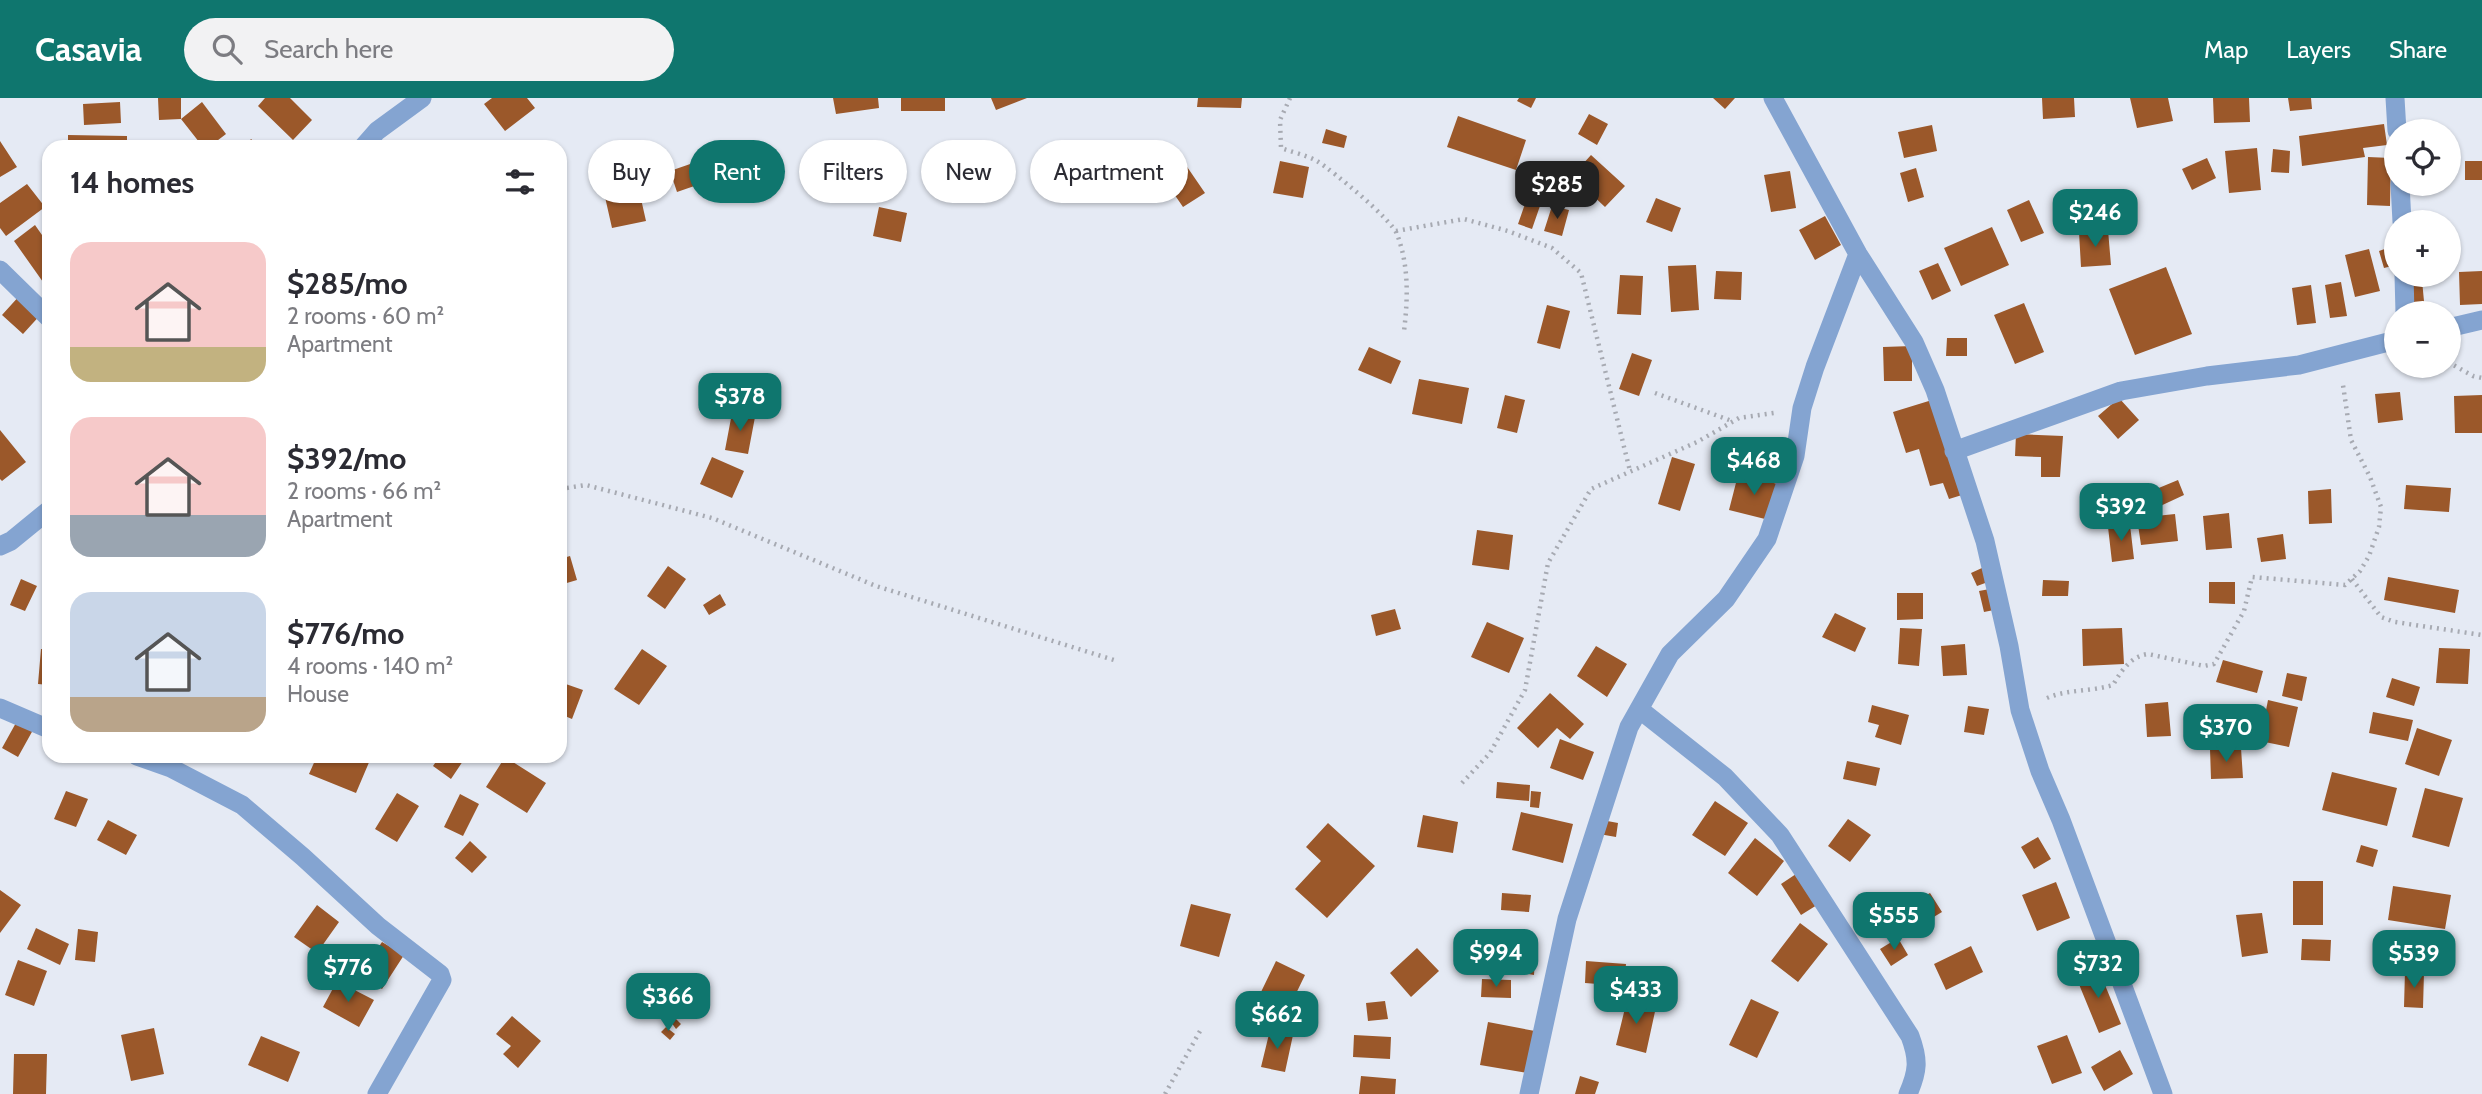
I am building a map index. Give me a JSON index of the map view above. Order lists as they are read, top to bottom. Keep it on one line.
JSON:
{"page":{"header":"Casavia","search":"Search here","nav":["Map","Layers","Share"],"map_buttons":["+","−"],"chip":["Buy","Rent","Filters","New","Apartment"],"heading":"14 homes","price":["$285","$246","$378","$468","$392","$370","$555","$994","$539","$732","$776","$433","$366","$662"],"list":[{"name":"$285/mo","note":"2 rooms · 60 m² · Apartment"},{"name":"$392/mo","note":"2 rooms · 66 m² · Apartment"},{"name":"$776/mo","note":"4 rooms · 140 m² · House"}]}}
